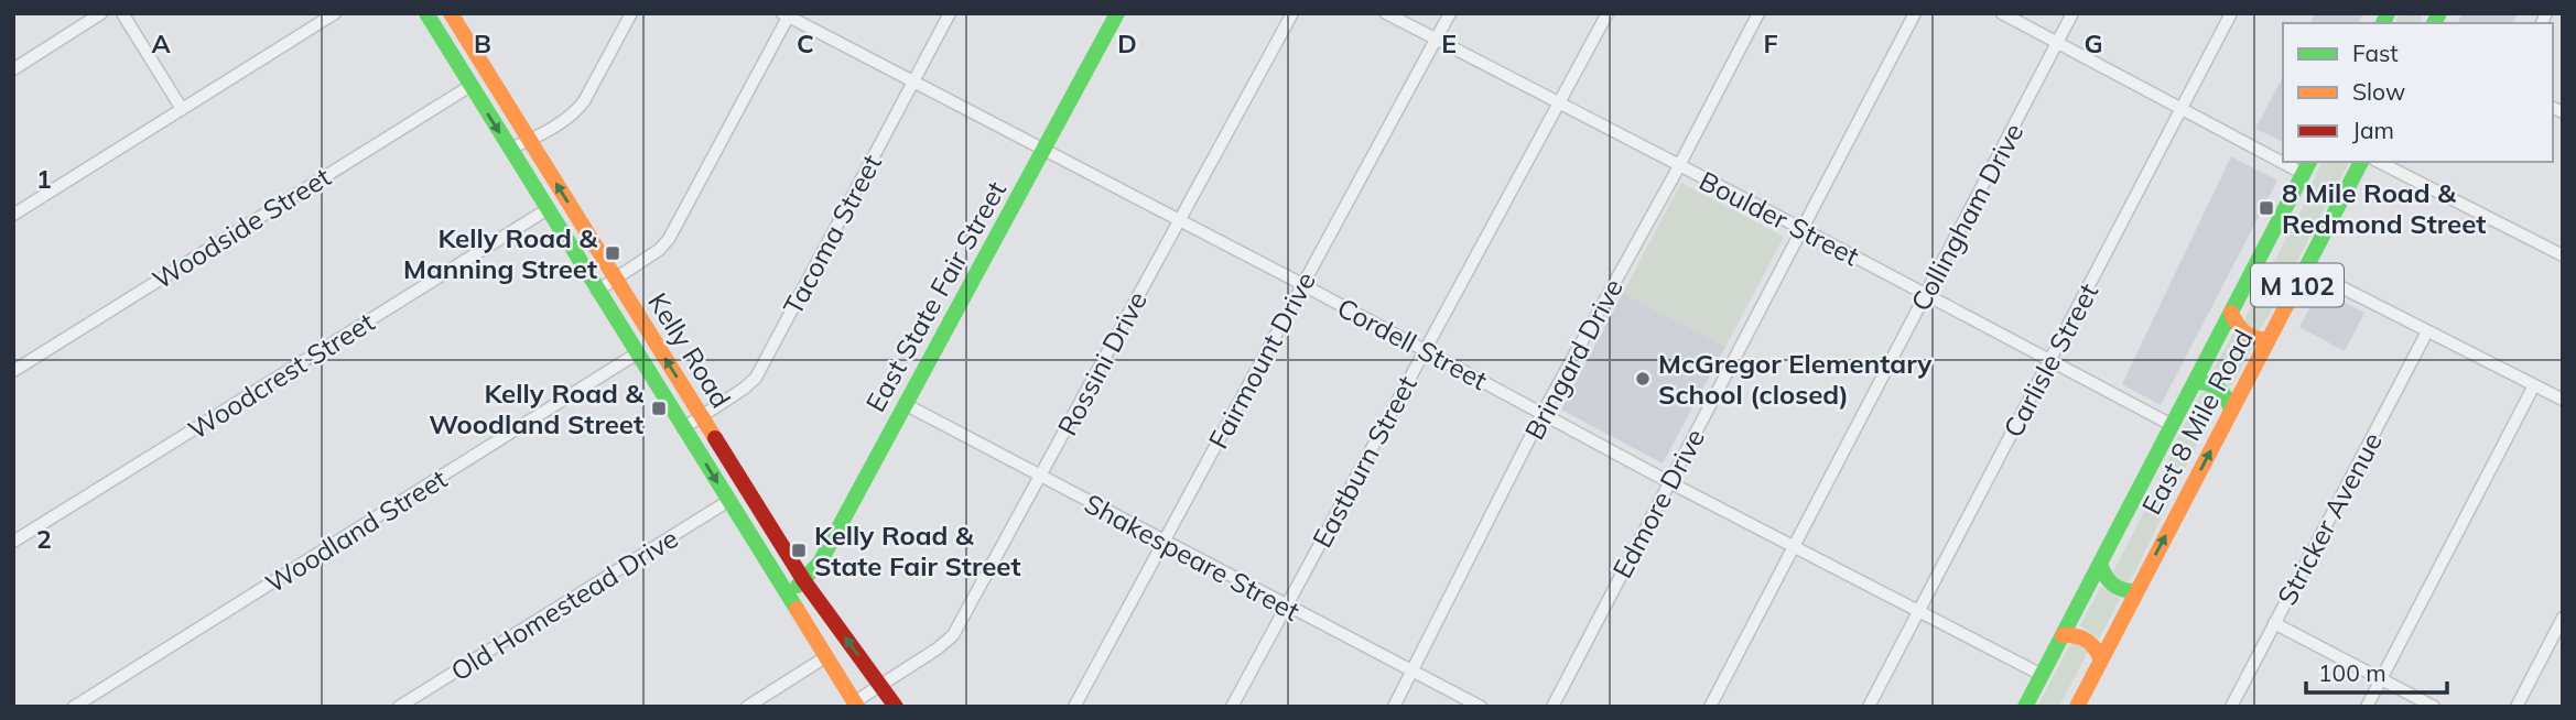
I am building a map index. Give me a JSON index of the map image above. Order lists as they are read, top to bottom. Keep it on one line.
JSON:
{"streets":{"main road":["M 102","East State Fair Street","Kelly Road","East 8 Mile Road"],"street":["Collingham Drive","Boulder Street","Woodside Street","Tacoma Street","Cordell Street","Bringard Drive","Fairmount Drive","Carlisle Street","Rossini Drive","Woodcrest Street","Eastburn Street","Edmore Drive","Stricker Avenue","Woodland Street","Shakespeare Street","Old Homestead Drive"]},"crossings":[["Collingham Drive","Boulder Street"],["Collingham Drive","Cordell Street"],["Boulder Street","Bringard Drive"],["Boulder Street","Fairmount Drive"],["Boulder Street","Carlisle Street"],["Boulder Street","East 8 Mile Road"],["Boulder Street","Eastburn Street"],["Boulder Street","Edmore Drive"],["Woodside Street","Kelly Road"],["Tacoma Street","Cordell Street"],["Tacoma Street","Kelly Road"],["East State Fair Street","Cordell Street"],["East State Fair Street","Kelly Road"],["East State Fair Street","Shakespeare Street"],["Cordell Street","Bringard Drive"],["Cordell Street","Fairmount Drive"],["Cordell Street","Carlisle Street"],["Cordell Street","Rossini Drive"],["Cordell Street","East 8 Mile Road"],["Cordell Street","Eastburn Street"],["Cordell Street","Edmore Drive"],["Kelly Road","Rossini Drive"],["Kelly Road","Woodcrest Street"],["Kelly Road","Woodland Street"],["Kelly Road","Old Homestead Drive"],["Bringard Drive","Shakespeare Street"],["Fairmount Drive","Shakespeare Street"],["Rossini Drive","Shakespeare Street"],["Eastburn Street","Shakespeare Street"]],"places":{"transit":["8 Mile Road & Redmond Street","Kelly Road & Manning Street","Kelly Road & Woodland Street","Kelly Road & State Fair Street"],"other":["McGregor Elementary School (closed)"]},"legend":["Fast","Slow","Jam"],"scale_bar":"100 m","grid":{"columns":["A","B","C","D","E","F","G"],"rows":["1","2"]}}
